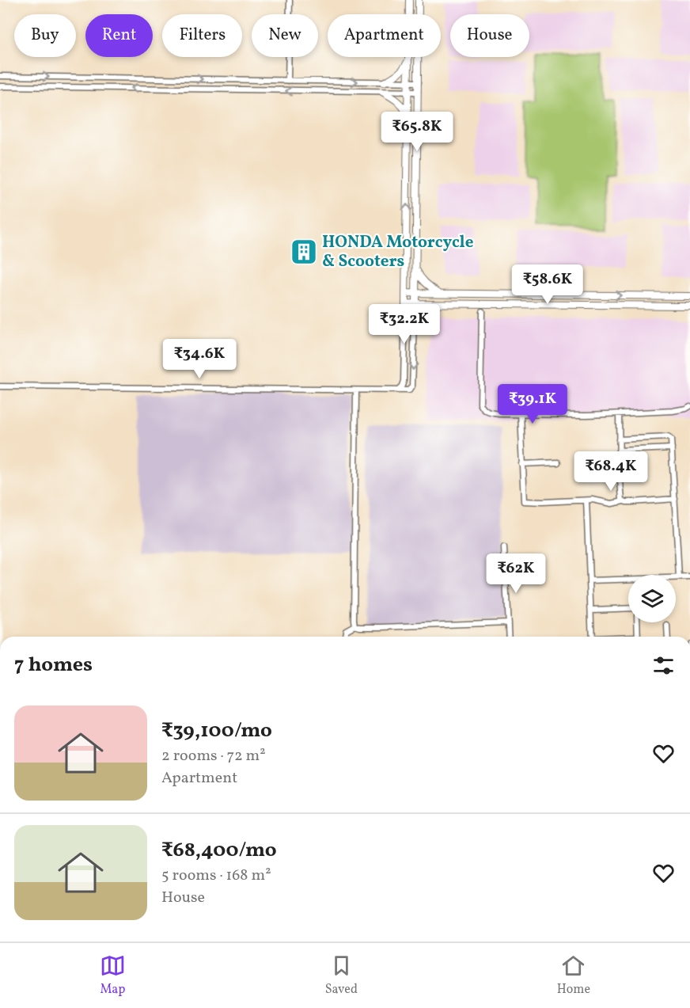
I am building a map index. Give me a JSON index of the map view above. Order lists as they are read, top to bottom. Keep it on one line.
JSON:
{"places":{"building":["HONDA Motorcycle & Scooters"]},"page":{"chip":["Buy","Rent","Filters","New","Apartment","House"],"price":["₹65.8K","₹58.6K","₹32.2K","₹34.6K","₹39.1K","₹68.4K","₹62K"],"heading":"7 homes","list":[{"name":"₹39,100/mo","note":"2 rooms · 72 m² · Apartment"},{"name":"₹68,400/mo","note":"5 rooms · 168 m² · House"}],"tabs":["Map","Saved","Home"]}}
